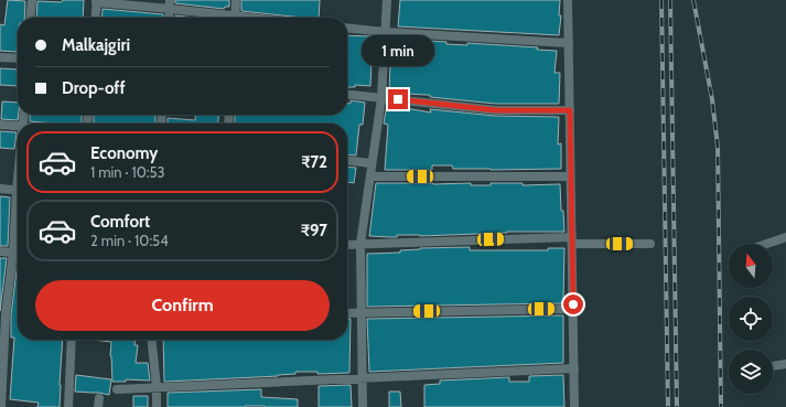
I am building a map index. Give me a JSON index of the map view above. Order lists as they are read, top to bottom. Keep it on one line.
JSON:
{"north":"top","page":{"banner":["Malkajgiri","Drop-off"],"bubble":"1 min","list":[{"name":"Economy","note":"1 min · 10:53","value":"₹72"},{"name":"Comfort","note":"2 min · 10:54","value":"₹97"}],"buttons":"Confirm"}}
